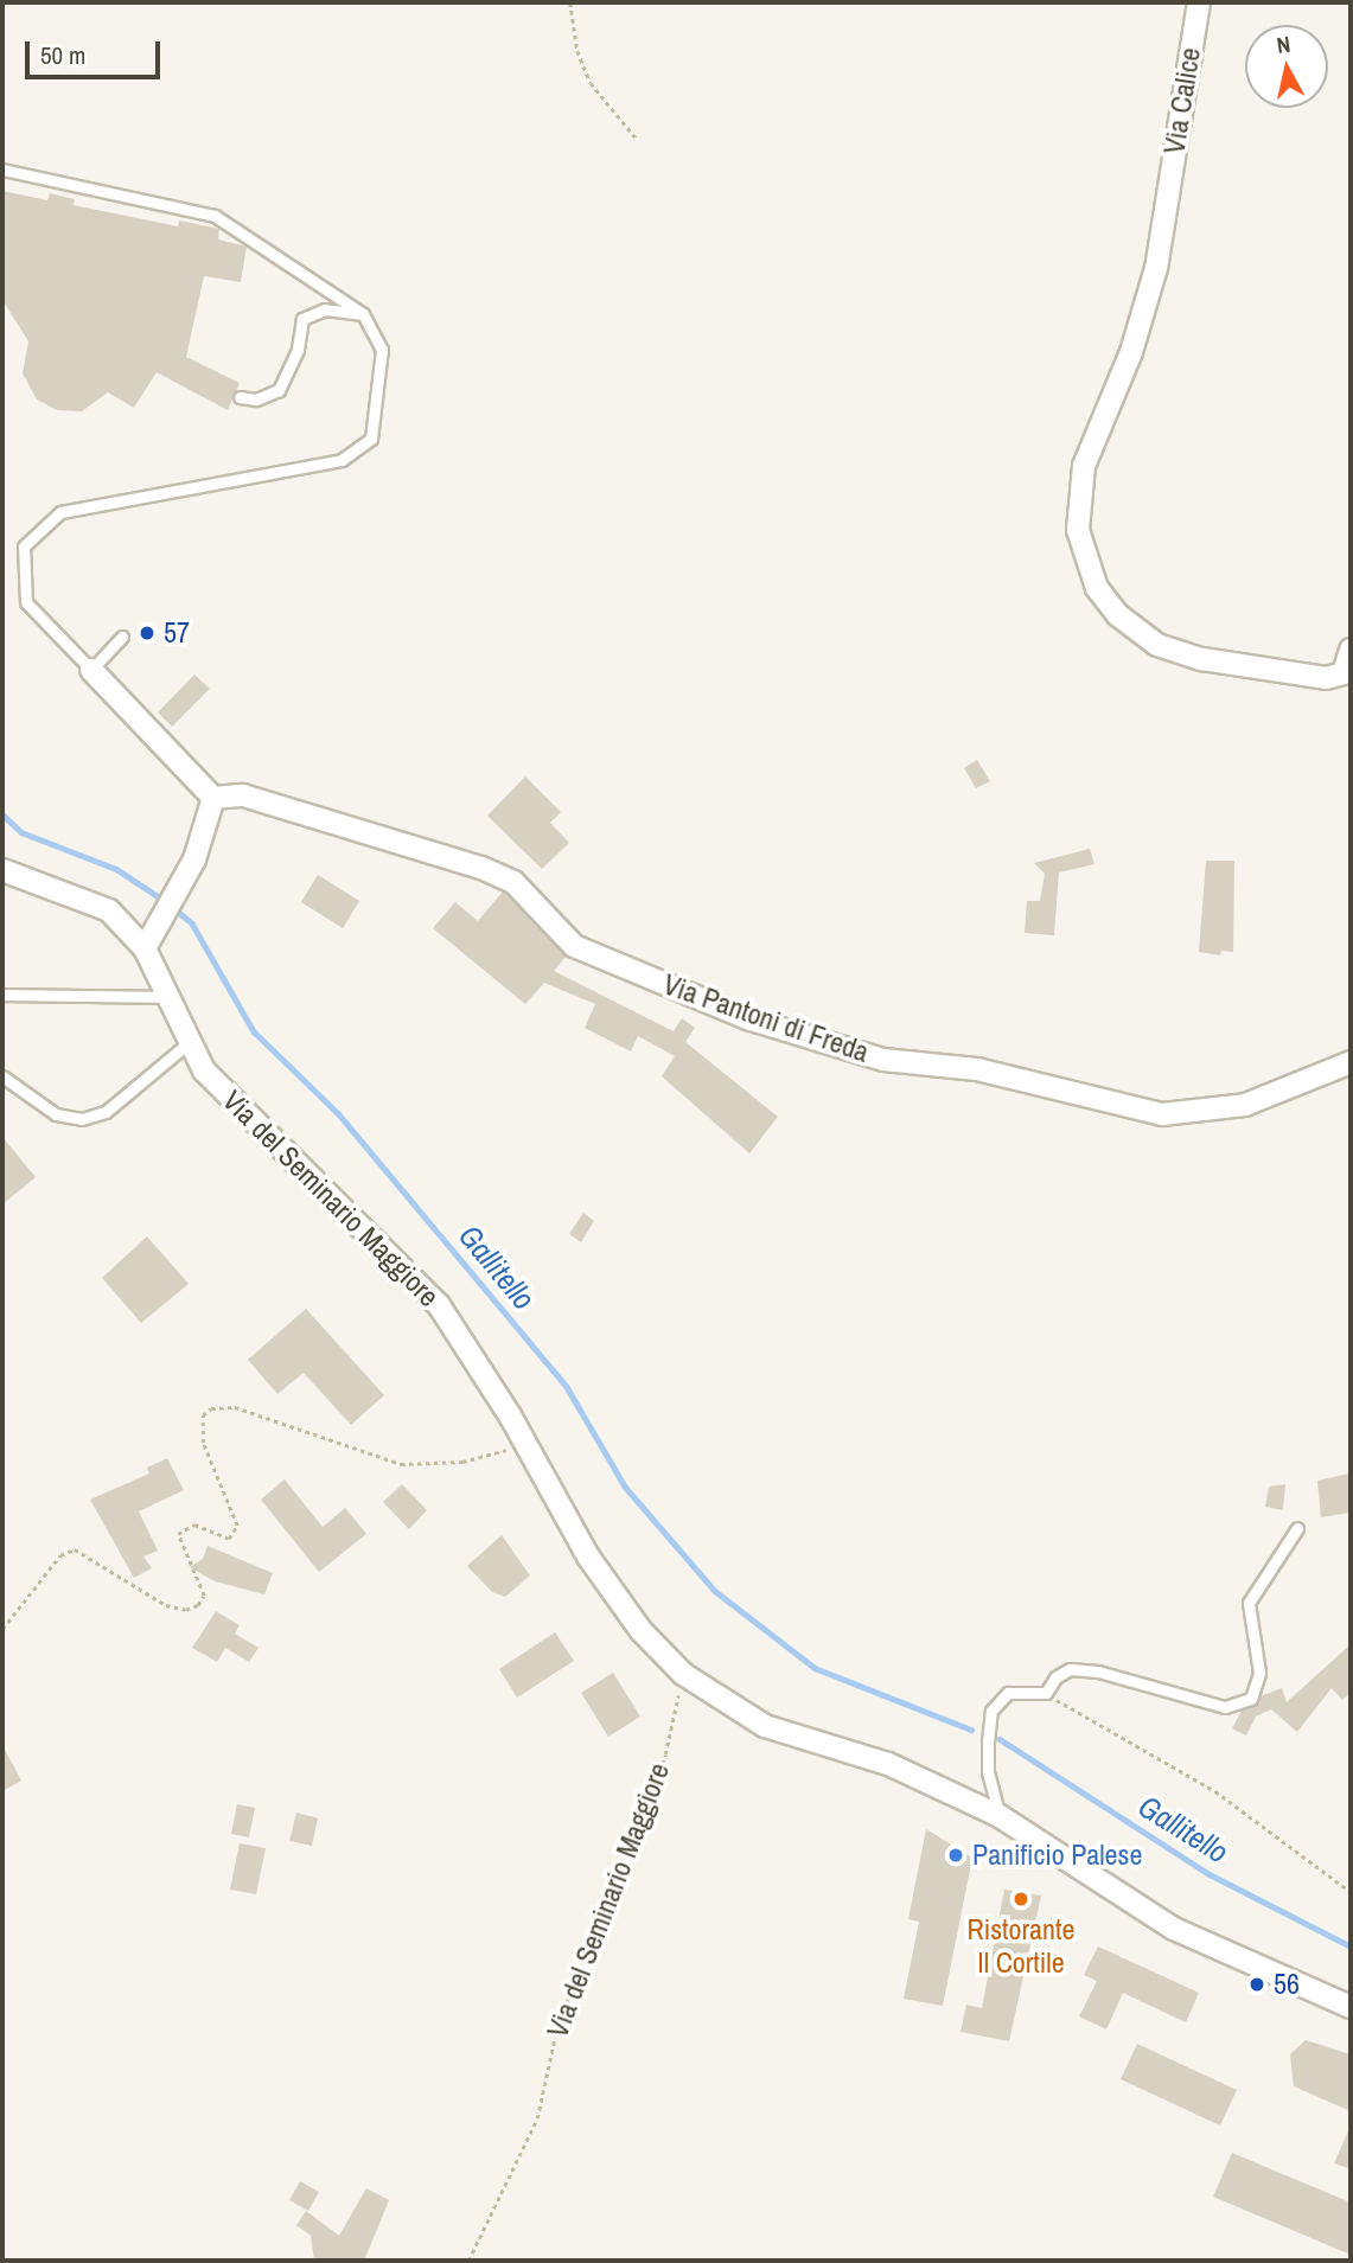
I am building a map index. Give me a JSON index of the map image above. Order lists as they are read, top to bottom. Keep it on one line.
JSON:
{"streets":{"street":["Via Calice","Via Pantoni di Freda","Via del Seminario Maggiore"]},"water":["Gallitello"],"places":["57","Panificio Palese","Ristorante Il Cortile","56"],"scale_bar":"50 m","north":"top"}
